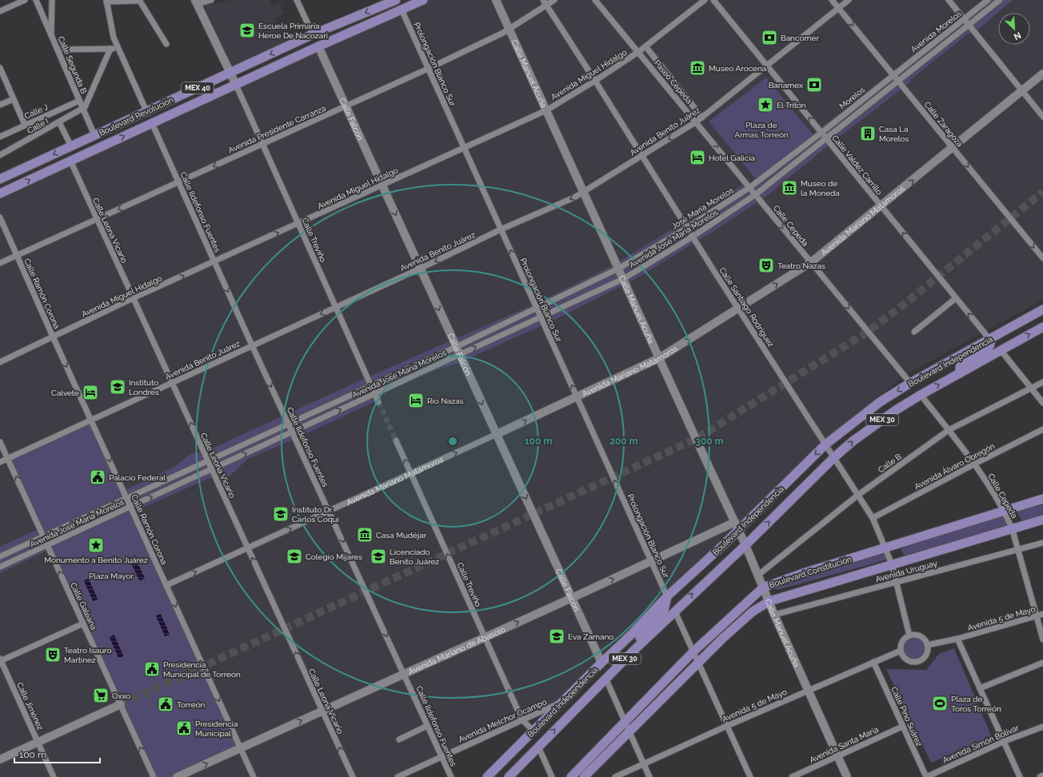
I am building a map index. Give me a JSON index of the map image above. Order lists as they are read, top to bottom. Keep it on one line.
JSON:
{"streets":{"main road":["MEX 40","Boulevard Revolución","Boulevard Independencia","MEX 30","Boulevard Constitución"],"street":["Avenida Morelos","Prolongación Blanco Sur","Calle Segunda B","Calle Manuel Acuña","Avenida Miguel Hidalgo","Paseo Cepeda","Morelos","Calle J","Calle Falcón","Calle Zaragoza","Calle I","Avenida Presidente Carranza","Avenida Benito Juárez","Calle Valdéz Carrillo","José María Morelos","Calle Ildefonso Fuentes","Avenida Mariano Matamoros","Calle Cepeda","Calle Leona Vicario","Avenida José María Morelos","Calle Treviño","Calle Ramón Corona","Calle Santiago Rodríguez","Calle B","Avenida Álvaro Obregón","Avenida Uruguay","Calle Galeana","Avenida 5 de Mayo","Avenida Mariano de Abasolo","Calle Jiménez","Calle Pino Suárez","Avenida Melchor Ocampo","Avenida Simón Bolívar","Avenida Santa María"]},"crossings":[["Avenida Morelos","Morelos"],["Avenida Morelos","Calle Zaragoza"],["Prolongación Blanco Sur","Avenida Miguel Hidalgo"],["Prolongación Blanco Sur","MEX 40"],["Prolongación Blanco Sur","Avenida Presidente Carranza"],["Prolongación Blanco Sur","Avenida Benito Juárez"],["Prolongación Blanco Sur","Avenida Mariano Matamoros"],["Prolongación Blanco Sur","Avenida José María Morelos"],["Prolongación Blanco Sur","Boulevard Independencia"],["Prolongación Blanco Sur","Avenida Mariano de Abasolo"],["Calle Segunda B","Calle J"],["Calle Segunda B","Boulevard Revolución"],["Calle Segunda B","Calle I"],["Calle Manuel Acuña","Avenida Miguel Hidalgo"],["Calle Manuel Acuña","Avenida Presidente Carranza"],["Calle Manuel Acuña","Avenida Benito Juárez"],["Calle Manuel Acuña","José María Morelos"],["Calle Manuel Acuña","Avenida Mariano Matamoros"],["Calle Manuel Acuña","Avenida José María Morelos"],["Calle Manuel Acuña","Boulevard Independencia"],["Calle Manuel Acuña","Calle B"],["Calle Manuel Acuña","Avenida Uruguay"],["Calle Manuel Acuña","Boulevard Constitución"],["Calle Manuel Acuña","Avenida 5 de Mayo"],["Calle Manuel Acuña","Avenida Mariano de Abasolo"],["Calle Manuel Acuña","Avenida Santa María"],["Avenida Miguel Hidalgo","Paseo Cepeda"],["Avenida Miguel Hidalgo","Calle Falcón"],["Avenida Miguel Hidalgo","Calle Ildefonso Fuentes"],["Avenida Miguel Hidalgo","Calle Leona Vicario"],["Avenida Miguel Hidalgo","Calle Treviño"],["Avenida Miguel Hidalgo","Calle Ramón Corona"],["Avenida Miguel Hidalgo","Calle Santiago Rodríguez"],["Paseo Cepeda","Avenida Benito Juárez"],["Paseo Cepeda","Calle Cepeda"],["MEX 40","Calle Falcón"],["MEX 40","Calle Ildefonso Fuentes"],["MEX 40","Calle Leona Vicario"],["MEX 40","Calle Treviño"],["Morelos","Calle Zaragoza"],["Morelos","Calle Valdéz Carrillo"],["Morelos","José María Morelos"],["Calle Falcón","Avenida Presidente Carranza"],["Calle Falcón","Avenida Benito Juárez"],["Calle Falcón","Avenida Mariano Matamoros"],["Calle Falcón","Avenida José María Morelos"],["Calle Falcón","Boulevard Independencia"],["Calle Falcón","Avenida Mariano de Abasolo"],["Calle Zaragoza","Avenida Benito Juárez"],["Calle Zaragoza","Avenida Mariano Matamoros"],["Calle Zaragoza","Avenida José María Morelos"],["Avenida Presidente Carranza","Calle Ildefonso Fuentes"],["Avenida Presidente Carranza","Calle Leona Vicario"],["Avenida Presidente Carranza","Calle Treviño"],["Avenida Presidente Carranza","Calle Ramón Corona"],["Avenida Presidente Carranza","Calle Santiago Rodríguez"],["Avenida Benito Juárez","Calle Valdéz Carrillo"],["Avenida Benito Juárez","Calle Ildefonso Fuentes"],["Avenida Benito Juárez","Calle Cepeda"],["Avenida Benito Juárez","Calle Leona Vicario"],["Avenida Benito Juárez","Calle Treviño"],["Avenida Benito Juárez","Calle Ramón Corona"],["Avenida Benito Juárez","Calle Santiago Rodríguez"],["Avenida Benito Juárez","Calle Galeana"],["Calle Valdéz Carrillo","José María Morelos"],["Calle Valdéz Carrillo","Avenida Mariano Matamoros"],["Calle Valdéz Carrillo","Avenida José María Morelos"],["Calle Valdéz Carrillo","Boulevard Independencia"],["José María Morelos","Calle Cepeda"],["José María Morelos","Avenida José María Morelos"],["José María Morelos","Calle Santiago Rodríguez"],["Calle Ildefonso Fuentes","Avenida Mariano Matamoros"],["Calle Ildefonso Fuentes","Avenida José María Morelos"],["Calle Ildefonso Fuentes","Avenida Mariano de Abasolo"],["Calle Ildefonso Fuentes","Avenida Melchor Ocampo"],["Avenida Mariano Matamoros","Calle Cepeda"],["Avenida Mariano Matamoros","Calle Leona Vicario"],["Avenida Mariano Matamoros","Calle Treviño"],["Avenida Mariano Matamoros","Calle Ramón Corona"],["Avenida Mariano Matamoros","Calle Santiago Rodríguez"],["Calle Cepeda","Avenida José María Morelos"],["Calle Cepeda","Boulevard Independencia"],["Calle Cepeda","Calle B"],["Calle Cepeda","Avenida Álvaro Obregón"],["Calle Cepeda","Avenida Uruguay"],["Calle Cepeda","Boulevard Constitución"],["Calle Cepeda","Avenida 5 de Mayo"],["Calle Leona Vicario","Avenida José María Morelos"],["Calle Leona Vicario","Avenida Mariano de Abasolo"],["Avenida José María Morelos","Calle Treviño"],["Avenida José María Morelos","Calle Ramón Corona"],["Avenida José María Morelos","Calle Santiago Rodríguez"],["Avenida José María Morelos","Calle Galeana"],["Calle Treviño","Boulevard Independencia"],["Calle Treviño","Avenida Mariano de Abasolo"],["Calle Treviño","Avenida Melchor Ocampo"],["Calle Ramón Corona","Avenida Mariano de Abasolo"],["Calle Santiago Rodríguez","Boulevard Independencia"],["Calle Santiago Rodríguez","Calle B"],["Calle Santiago Rodríguez","Avenida Álvaro Obregón"],["Calle Santiago Rodríguez","Avenida Uruguay"],["Calle Santiago Rodríguez","Boulevard Constitución"],["Calle Santiago Rodríguez","Avenida 5 de Mayo"],["Boulevard Independencia","Avenida Mariano de Abasolo"],["Boulevard Independencia","Avenida Melchor Ocampo"],["Avenida 5 de Mayo","Calle Pino Suárez"],["Calle Pino Suárez","Avenida Simón Bolívar"],["Calle Pino Suárez","Avenida Santa María"]],"one_way":["Prolongación Blanco Sur","Calle Falcón","Calle Zaragoza","Calle Valdéz Carrillo","Calle Ildefonso Fuentes","Avenida Mariano Matamoros","Calle Cepeda","Calle Leona Vicario","Calle Treviño","Calle Ramón Corona","Calle Galeana","Avenida Mariano de Abasolo"],"parks":["Plaza de Armas Torreón","Plaza Mayor"],"places":{"school or university":["Escuela Primaria Heroe De Nacozari","Instituto Londres","Instituto Dr. Carlos Coqui","Colegio Mijares","Licenciado Benito Juárez","Eva Zamano"],"bank":["Bancomer","Banamex"],"museum":["Museo Arocena","Museo de la Moneda","Casa Mudéjar"],"place":["El Tritón","Monumento a Benito Juárez"],"building":["Casa La Morelos"],"hotel":["Hotel Galicia","Calvete","Río Nazas"],"theatre":["Teatro Nazas","Teatro Isauro Martínez"],"public building":["Palacio Federal","Presidencia Municipal de Torreón","Torreón","Presidencia Municipal"],"supermarket":["Oxxo"],"sports":["Plaza de Toros Torreón"]},"scale_bar":"100 m","north":"bottom right","rings":["100 m","200 m","300 m"]}
